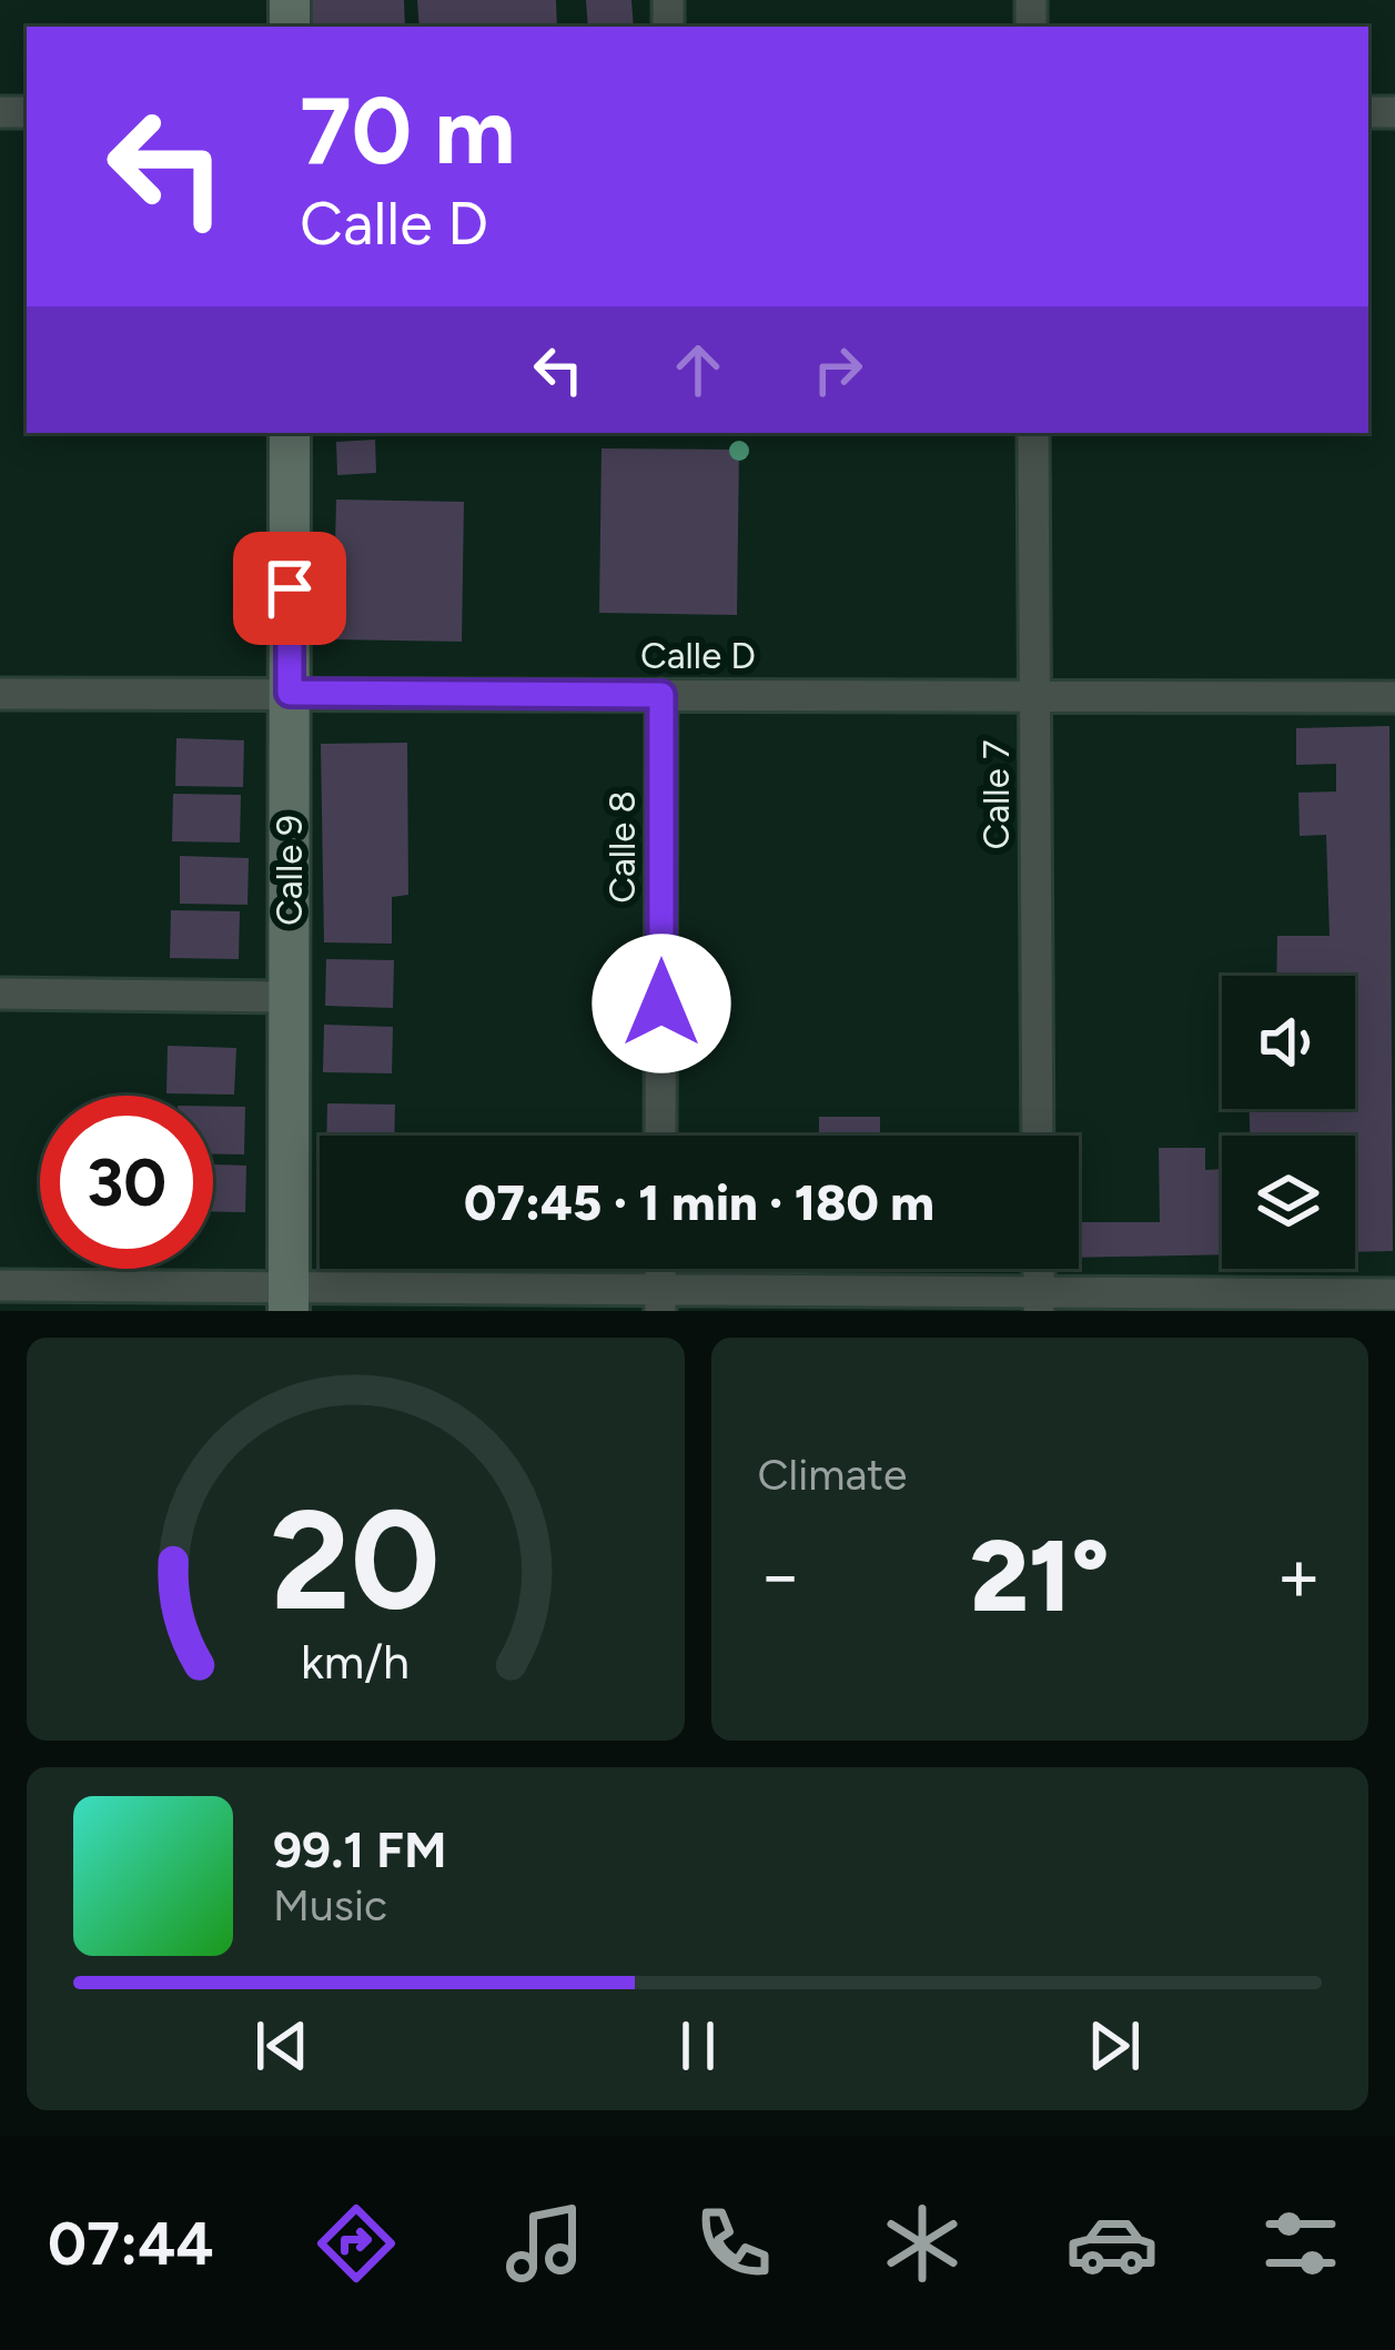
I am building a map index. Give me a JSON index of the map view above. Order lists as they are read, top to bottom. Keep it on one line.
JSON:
{"streets":{"street":["Calle D","Calle 7","Calle 8","Calle 9"]},"crossings":[["Calle D","Calle 7"],["Calle D","Calle 8"],["Calle D","Calle 9"]],"page":{"turn":["70 m","Calle D"],"limit":"30","trip":"07:45 · 1 min · 180 m","tile":"Climate","heat":["−","21°","+"],"song":["99.1 FM","Music"],"tabs":"07:44","gauge":["20","km/h"]}}
